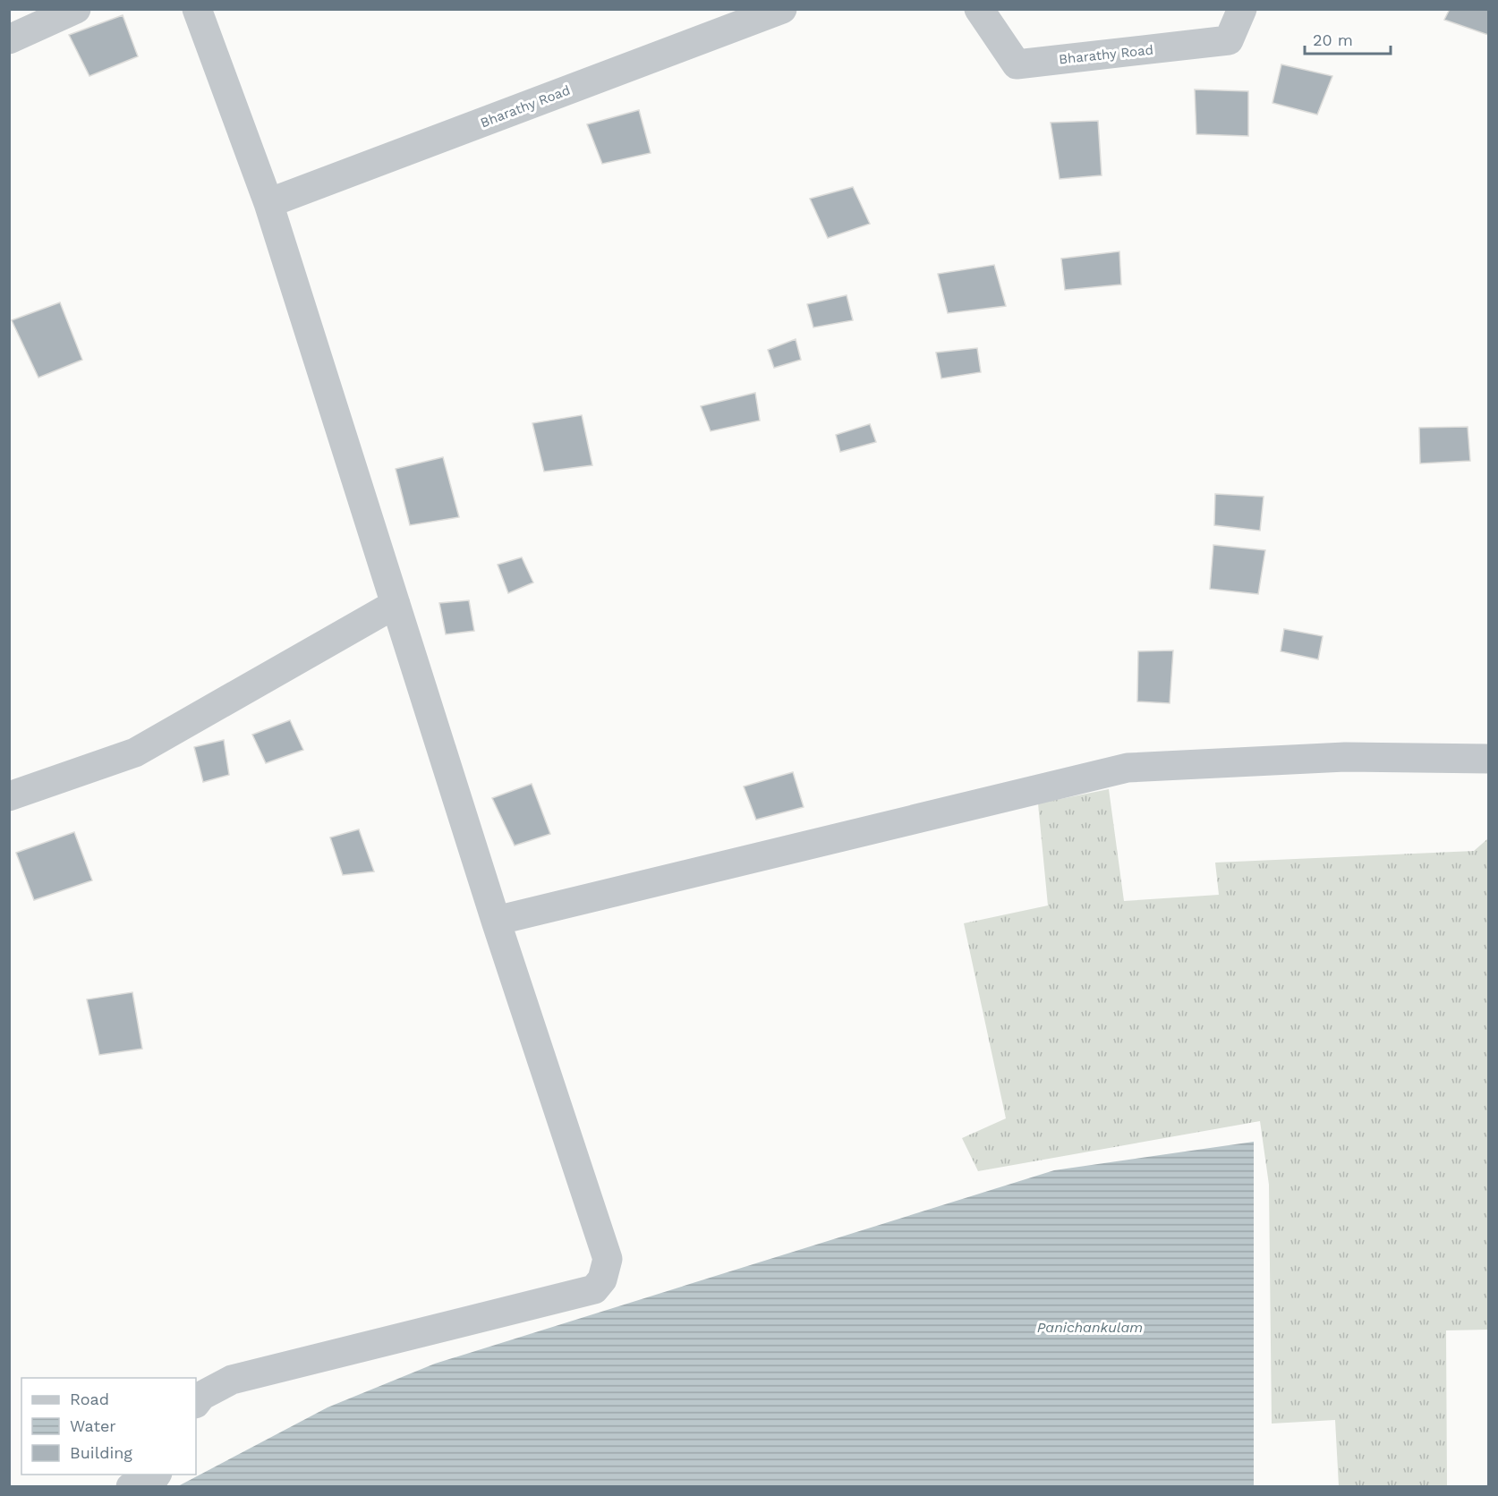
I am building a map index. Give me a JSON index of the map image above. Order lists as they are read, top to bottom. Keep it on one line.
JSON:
{"streets":{"street":["Bharathy Road"]},"water":["Panichankulam"],"legend":["Road","Water","Building"],"scale_bar":"20 m"}
